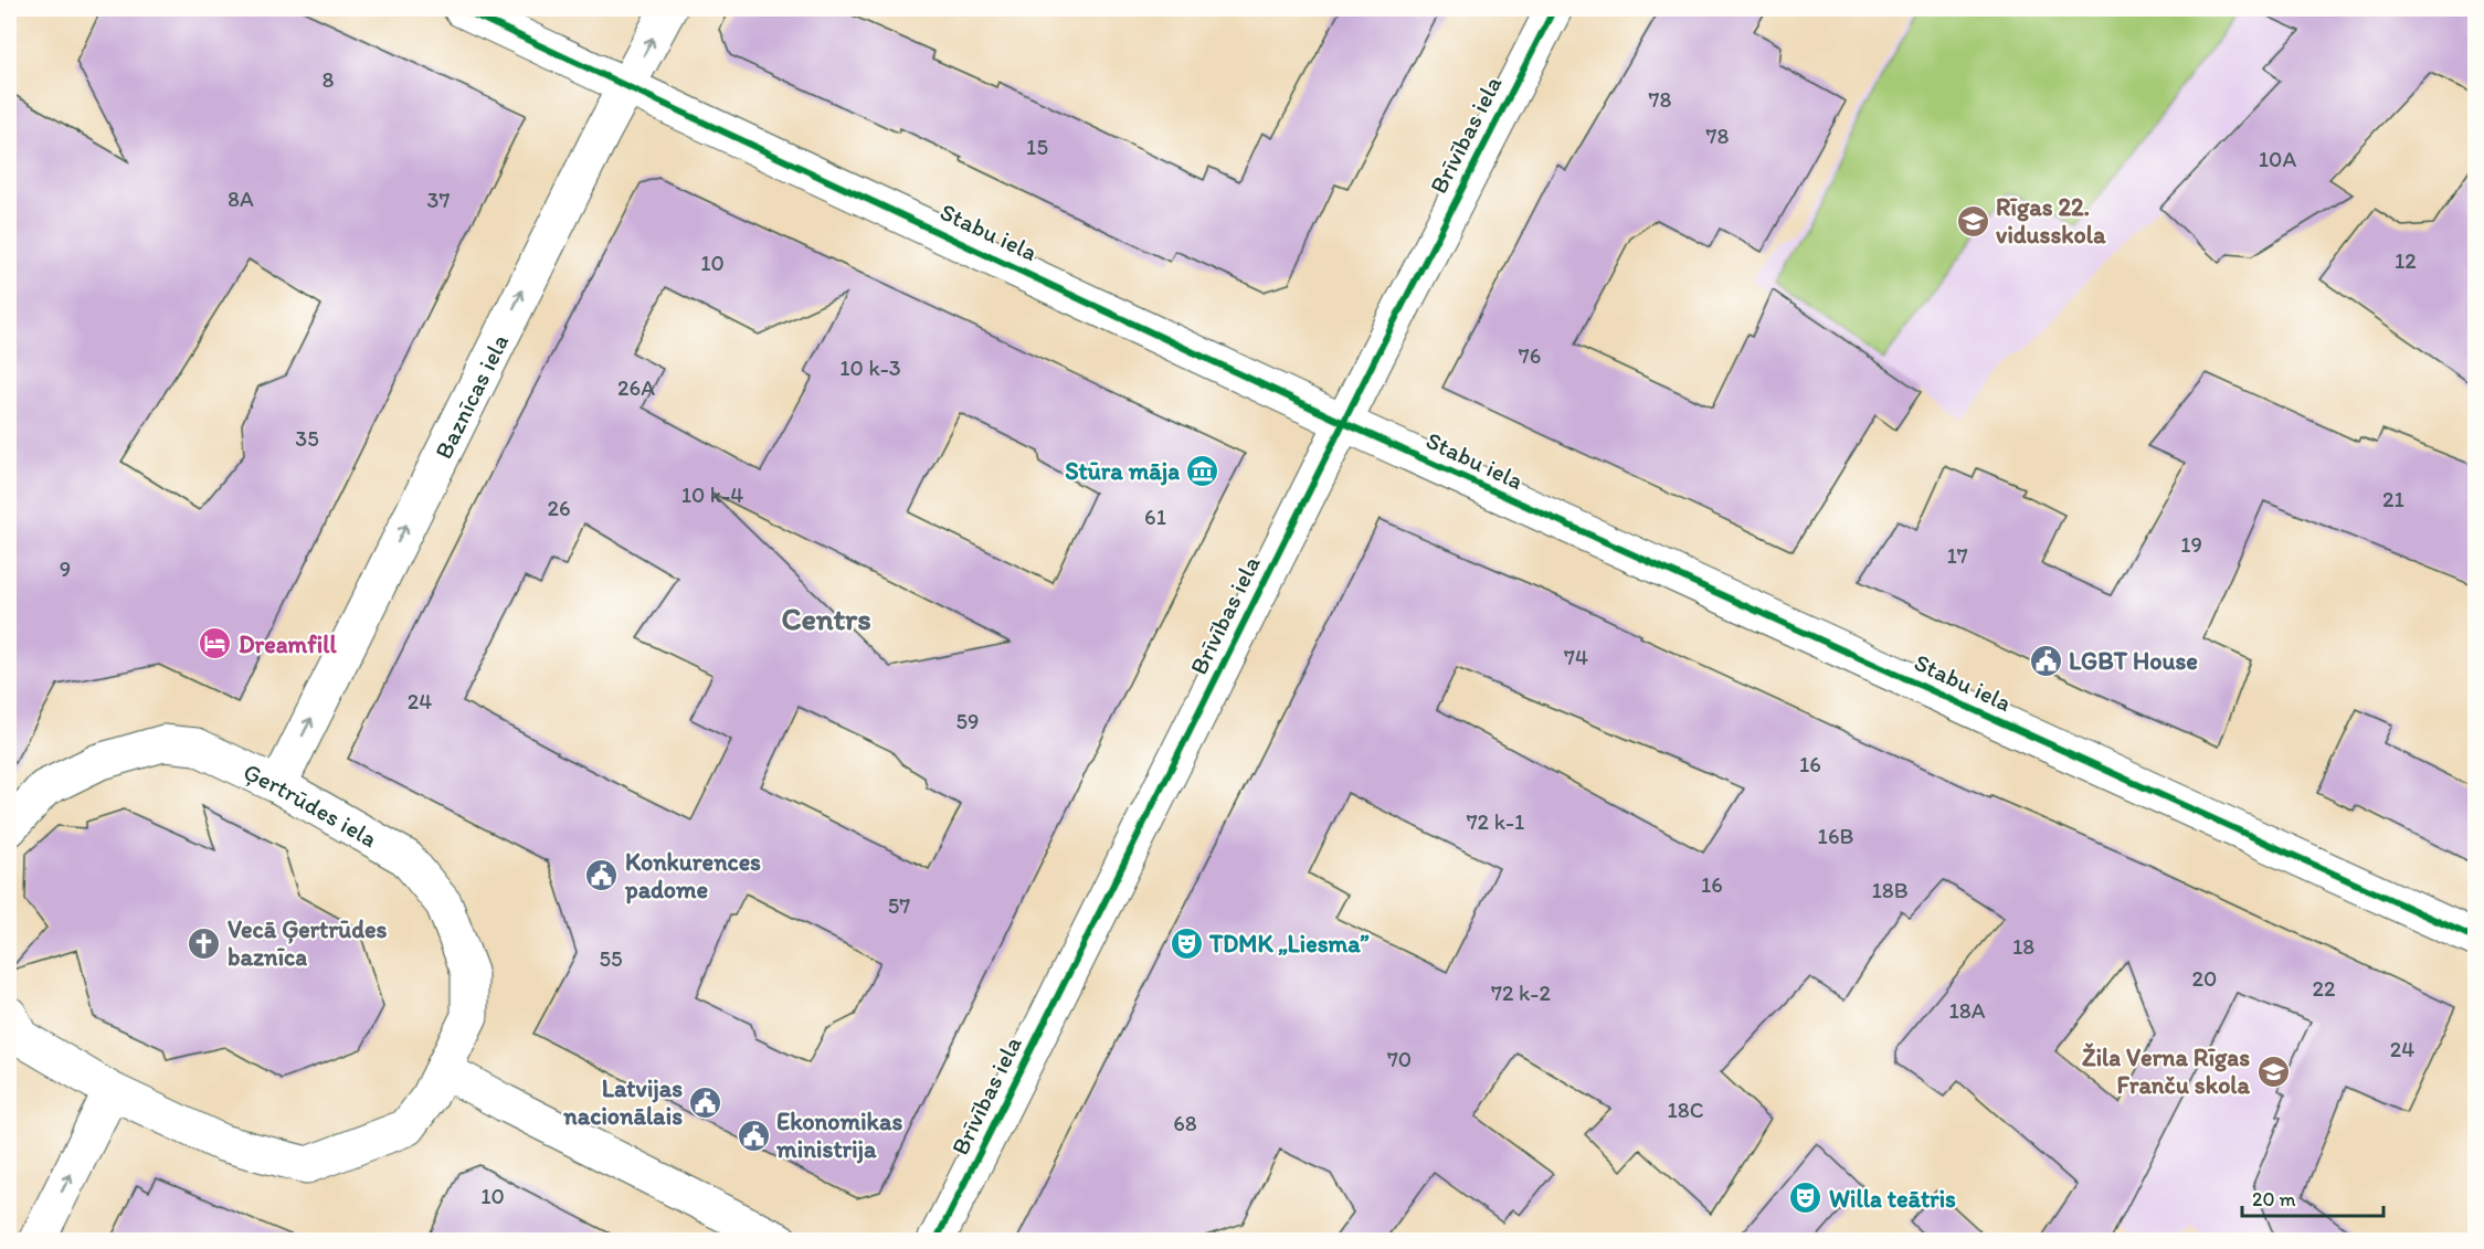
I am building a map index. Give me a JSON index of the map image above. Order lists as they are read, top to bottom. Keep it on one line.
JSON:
{"streets":{"main road":["Brīvības iela","Stabu iela","Baznīcas iela","Ģertrūdes iela"]},"crossings":[["Brīvības iela","Stabu iela"],["Stabu iela","Baznīcas iela"],["Baznīcas iela","Ģertrūdes iela"]],"one_way":["Baznīcas iela"],"districts":["Centrs"],"places":{"school or university":["Rīgas 22. vidusskola","Žila Verna Rīgas Franču skola"],"museum":["Stūra māja"],"hotel":["Dreamfill"],"public building":["LGBT House","Konkurences padome","Latvijas nacionālais","Ekonomikas ministrija"],"church":["Vecā Ģertrūdes baznīca"],"theatre":["TDMK „Liesma”","Willa teātris"]},"house_numbers":["8","78","78","15","10A","8A","37","12","10","76","10 k-3","26A","35","10 k-4","21","26","61","19","17","9","74","24","59","16","72 k-1","16B","16","18B","57","18","55","20","22","72 k-2","18A","24","70","18C","68","10"],"scale_bar":"20 m"}
